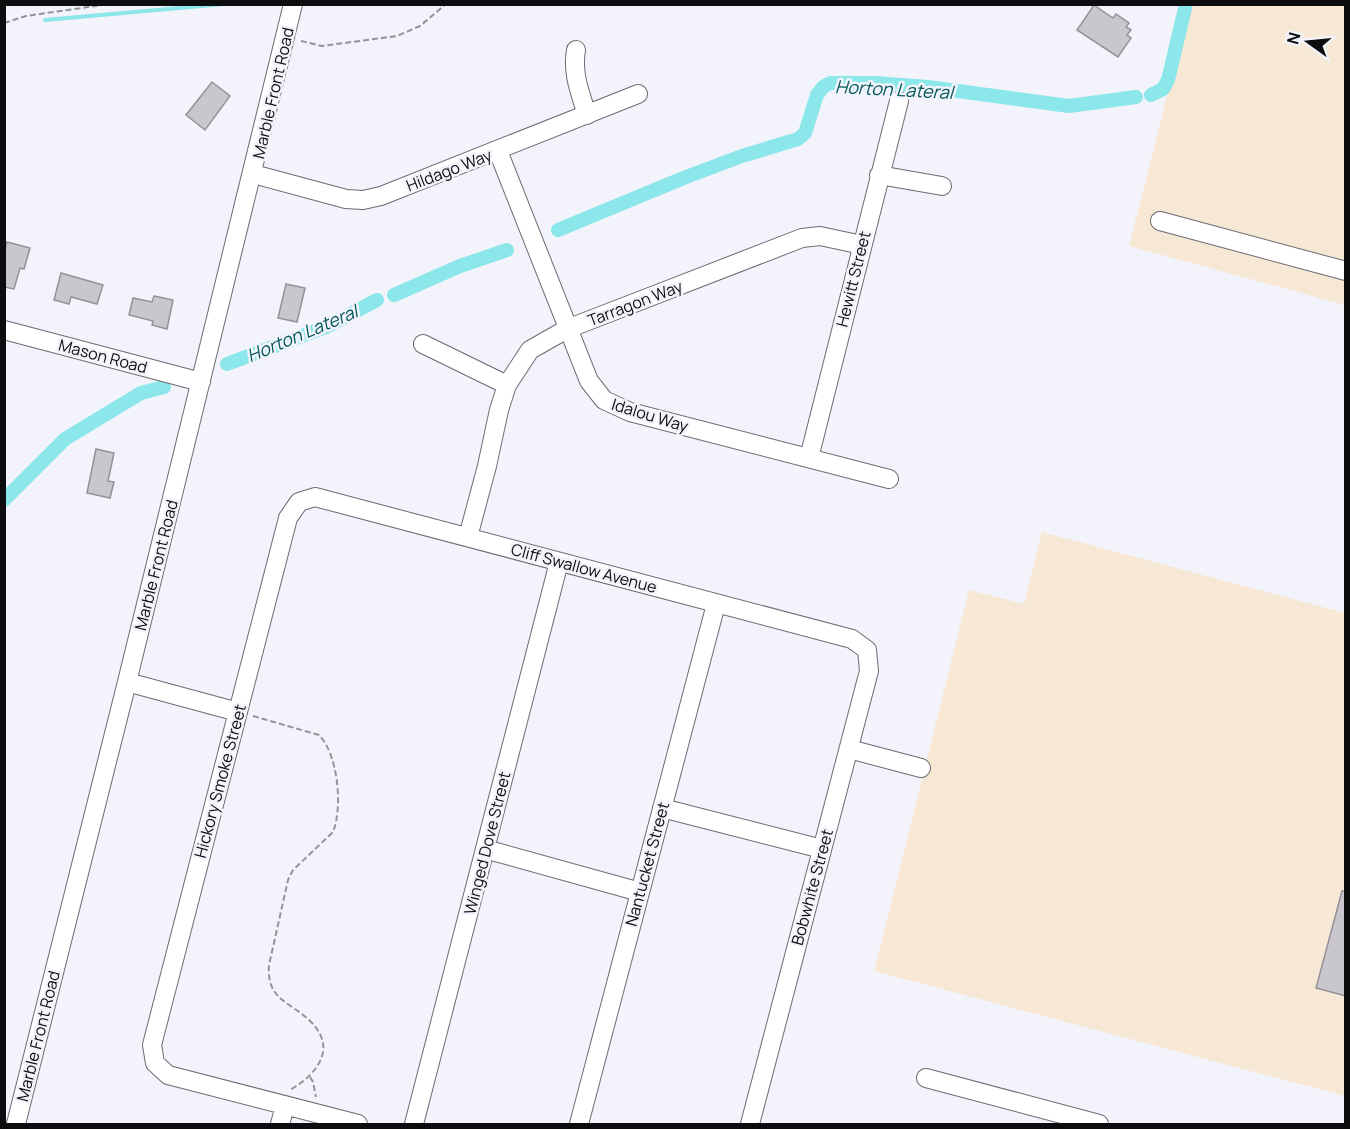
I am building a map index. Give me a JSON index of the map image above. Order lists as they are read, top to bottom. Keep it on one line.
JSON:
{"streets":{"street":["Marble Front Road","Hildago Way","Hewitt Street","Tarragon Way","Mason Road","Idalou Way","Cliff Swallow Avenue","Hickory Smoke Street","Winged Dove Street","Nantucket Street","Bobwhite Street"]},"crossings":[["Marble Front Road","Hildago Way"],["Marble Front Road","Mason Road"],["Hildago Way","Idalou Way"],["Hewitt Street","Tarragon Way"],["Hewitt Street","Idalou Way"],["Tarragon Way","Idalou Way"],["Tarragon Way","Cliff Swallow Avenue"],["Cliff Swallow Avenue","Hickory Smoke Street"],["Cliff Swallow Avenue","Winged Dove Street"],["Cliff Swallow Avenue","Nantucket Street"],["Cliff Swallow Avenue","Bobwhite Street"]],"water":["Horton Lateral"],"north":"left"}
